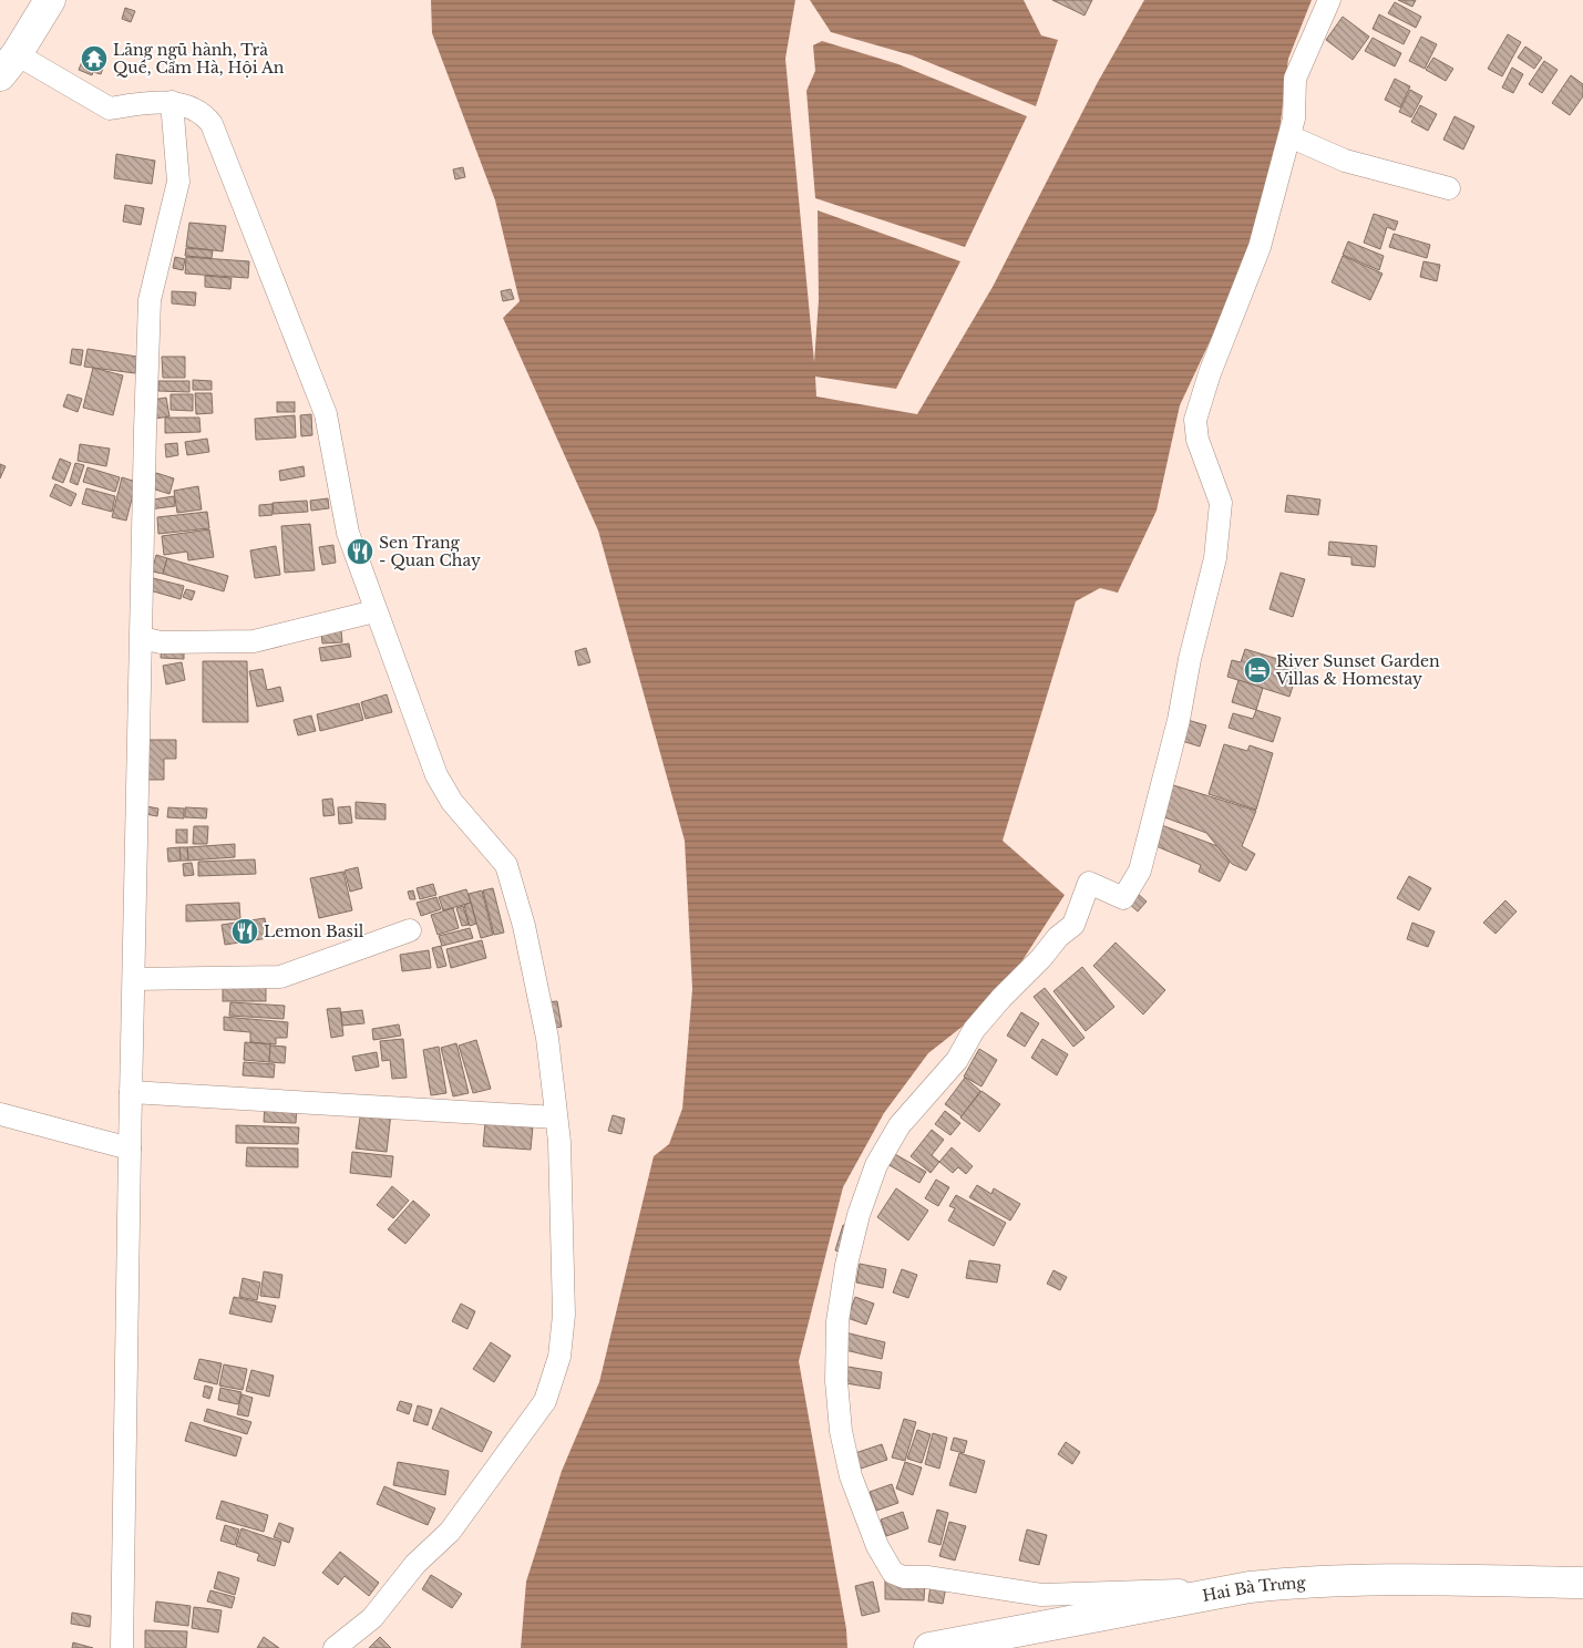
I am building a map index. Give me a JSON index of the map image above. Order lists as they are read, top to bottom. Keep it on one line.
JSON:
{"streets":{"street":["Hai Bà Trưng"]},"places":{"temple":["Lăng ngũ hành, Trà Quế, Cẩm Hà, Hội An"],"restaurant":["Sen Trang - Quan Chay","Lemon Basil"],"hotel":["River Sunset Garden Villas & Homestay"]}}
